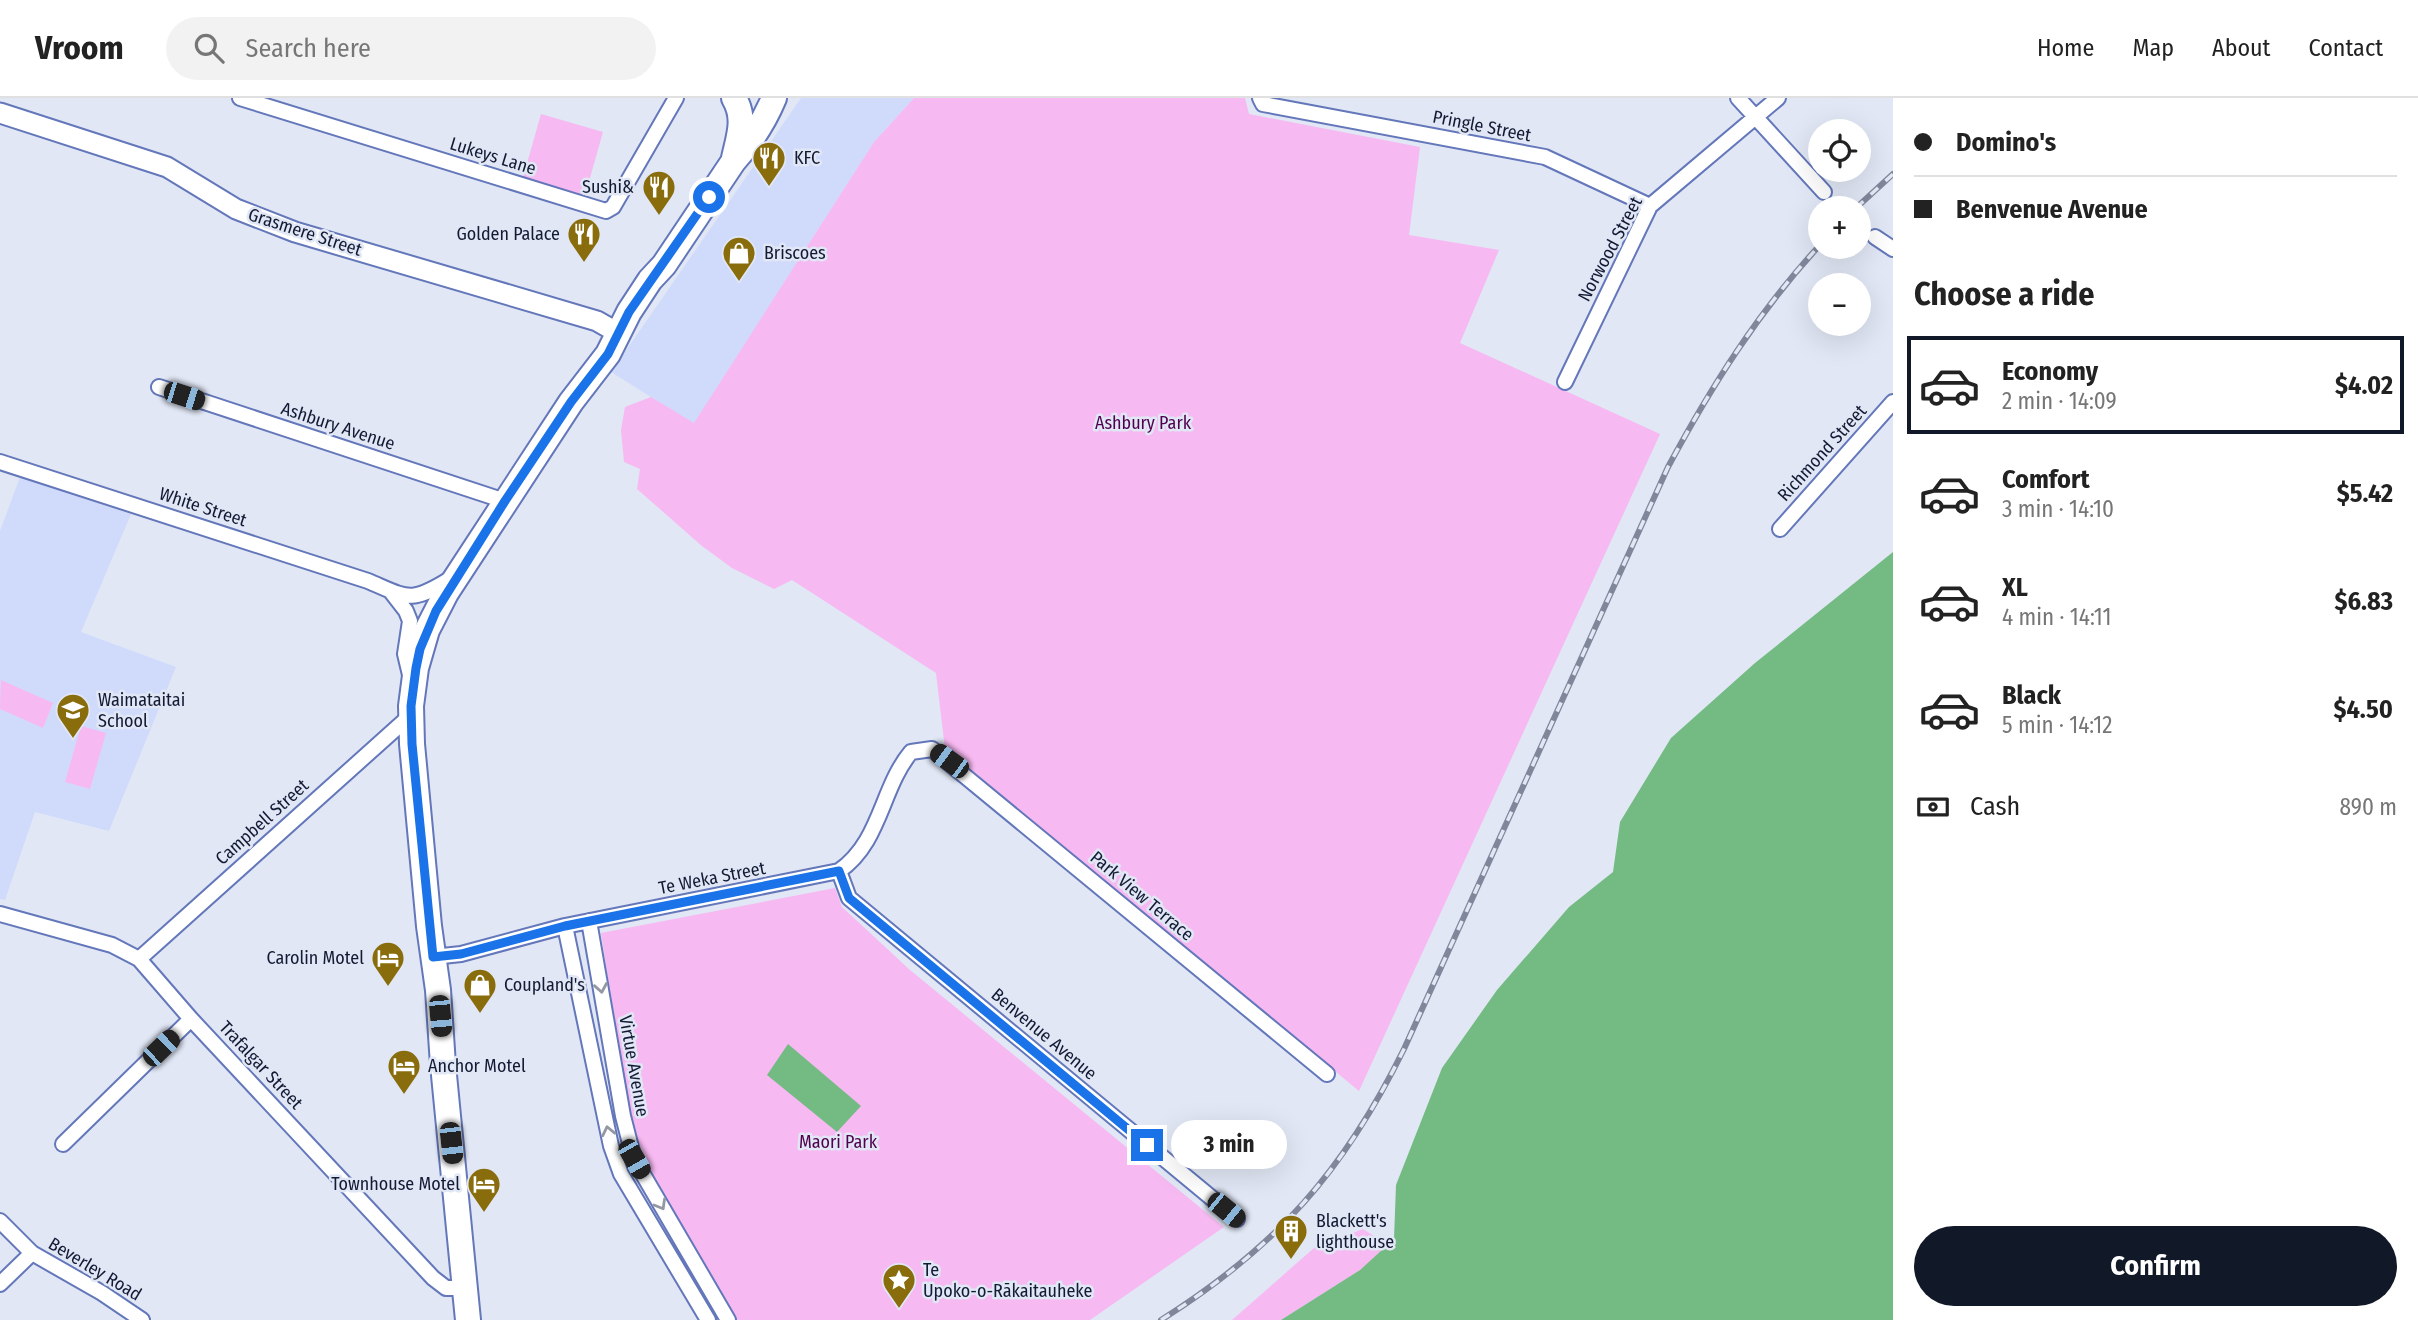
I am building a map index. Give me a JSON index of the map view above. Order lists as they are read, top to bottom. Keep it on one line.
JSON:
{"streets":{"street":["Pringle Street","Lukeys Lane","Grasmere Street","Norwood Street","Ashbury Avenue","Richmond Street","White Street","Campbell Street","Te Weka Street","Park View Terrace","Benvenue Avenue","Trafalgar Street","Virtue Avenue","Beverley Road"]},"crossings":[["Pringle Street","Norwood Street"],["Campbell Street","Trafalgar Street"],["Te Weka Street","Park View Terrace"],["Te Weka Street","Benvenue Avenue"],["Te Weka Street","Virtue Avenue"],["Park View Terrace","Benvenue Avenue"]],"parks":["Ashbury Park","Maori Park"],"places":{"restaurant":["KFC","Sushi&","Golden Palace"],"shop":["Briscoes","Coupland's"],"school or university":["Waimataitai School"],"hotel":["Carolin Motel","Anchor Motel","Townhouse Motel"],"building":["Blackett's lighthouse"],"place":["Te Upoko-o-Rākaitauheke"]},"page":{"header":"Vroom","search":"Search here","nav":["Home","Map","About","Contact"],"banner":["Domino's","Benvenue Avenue"],"map_buttons":["+","−"],"heading":"Choose a ride","list":[{"name":"Economy","note":"2 min · 14:09","value":"$4.02"},{"name":"Comfort","note":"3 min · 14:10","value":"$5.42"},{"name":"XL","note":"4 min · 14:11","value":"$6.83"},{"name":"Black","note":"5 min · 14:12","value":"$4.50"}],"pay":["Cash","890 m"],"bubble":"3 min","buttons":"Confirm"}}
